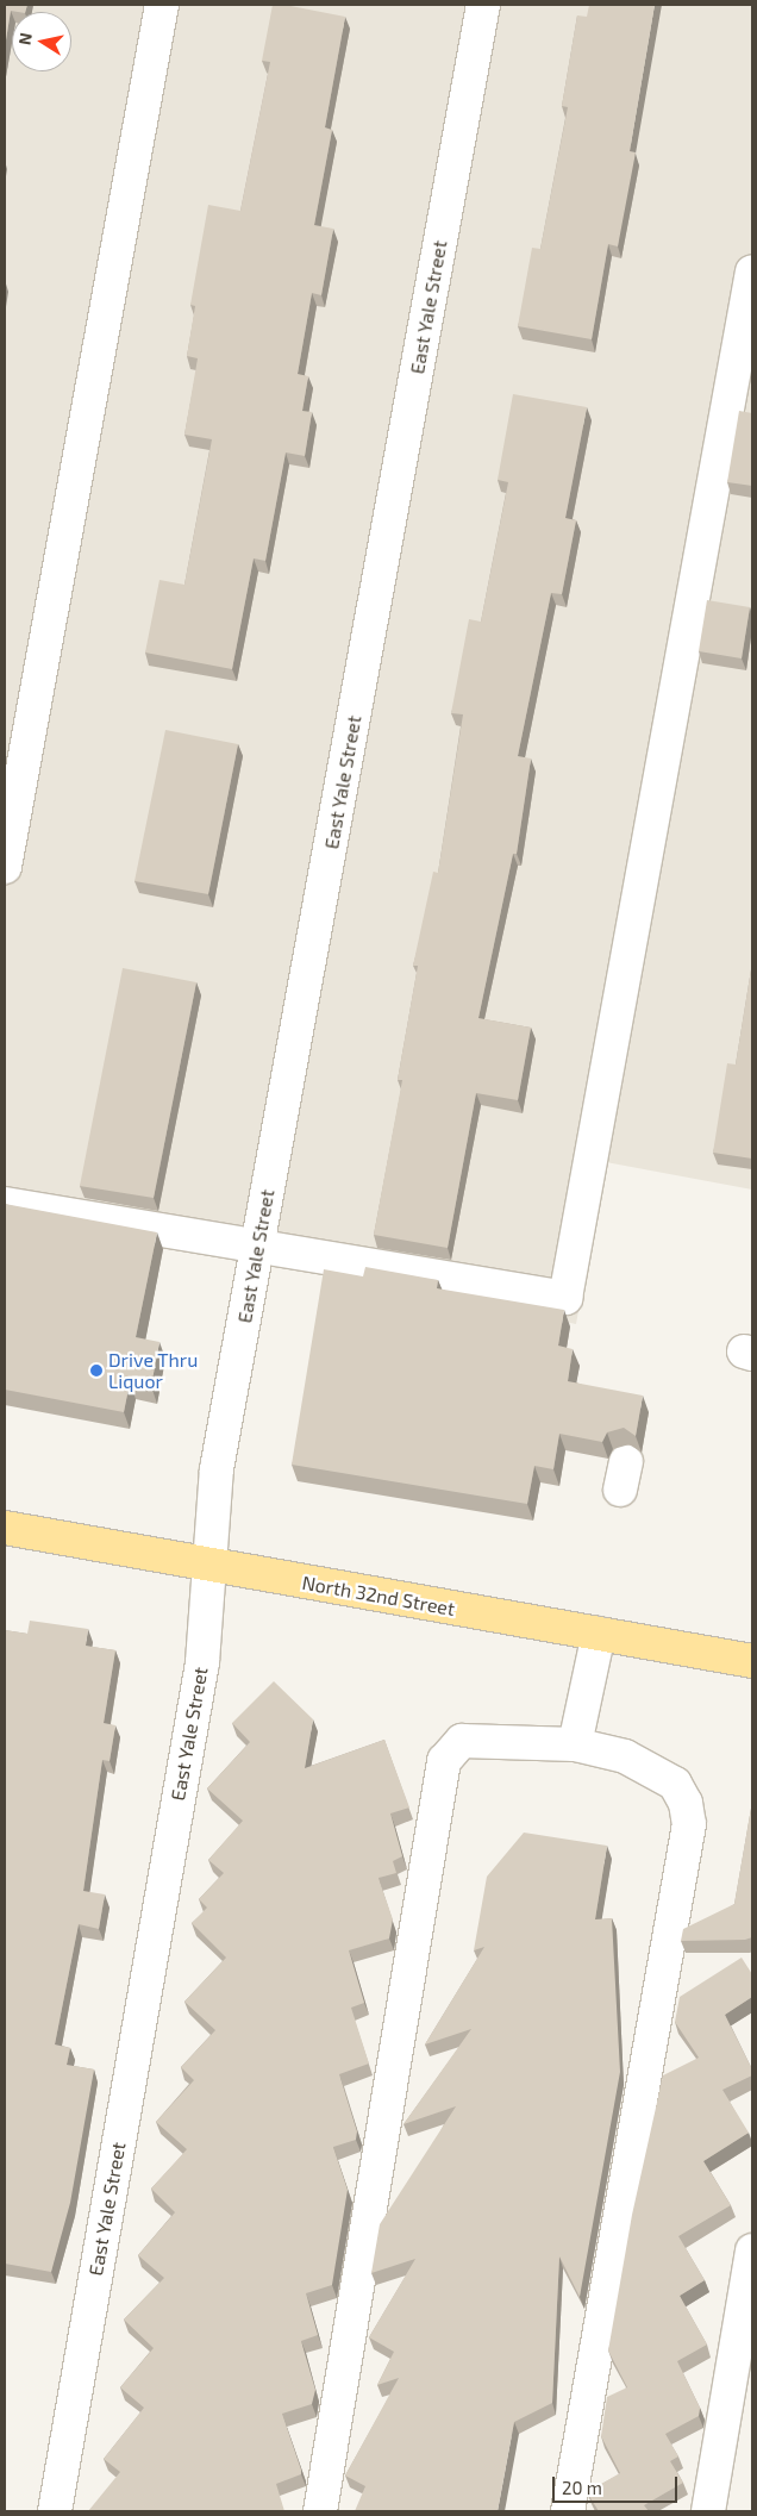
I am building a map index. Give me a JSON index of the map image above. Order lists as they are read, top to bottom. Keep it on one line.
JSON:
{"streets":{"main road":["North 32nd Street"],"street":["East Yale Street"]},"crossings":[["East Yale Street","North 32nd Street"]],"places":["Drive Thru Liquor"],"scale_bar":"20 m","north":"left"}
